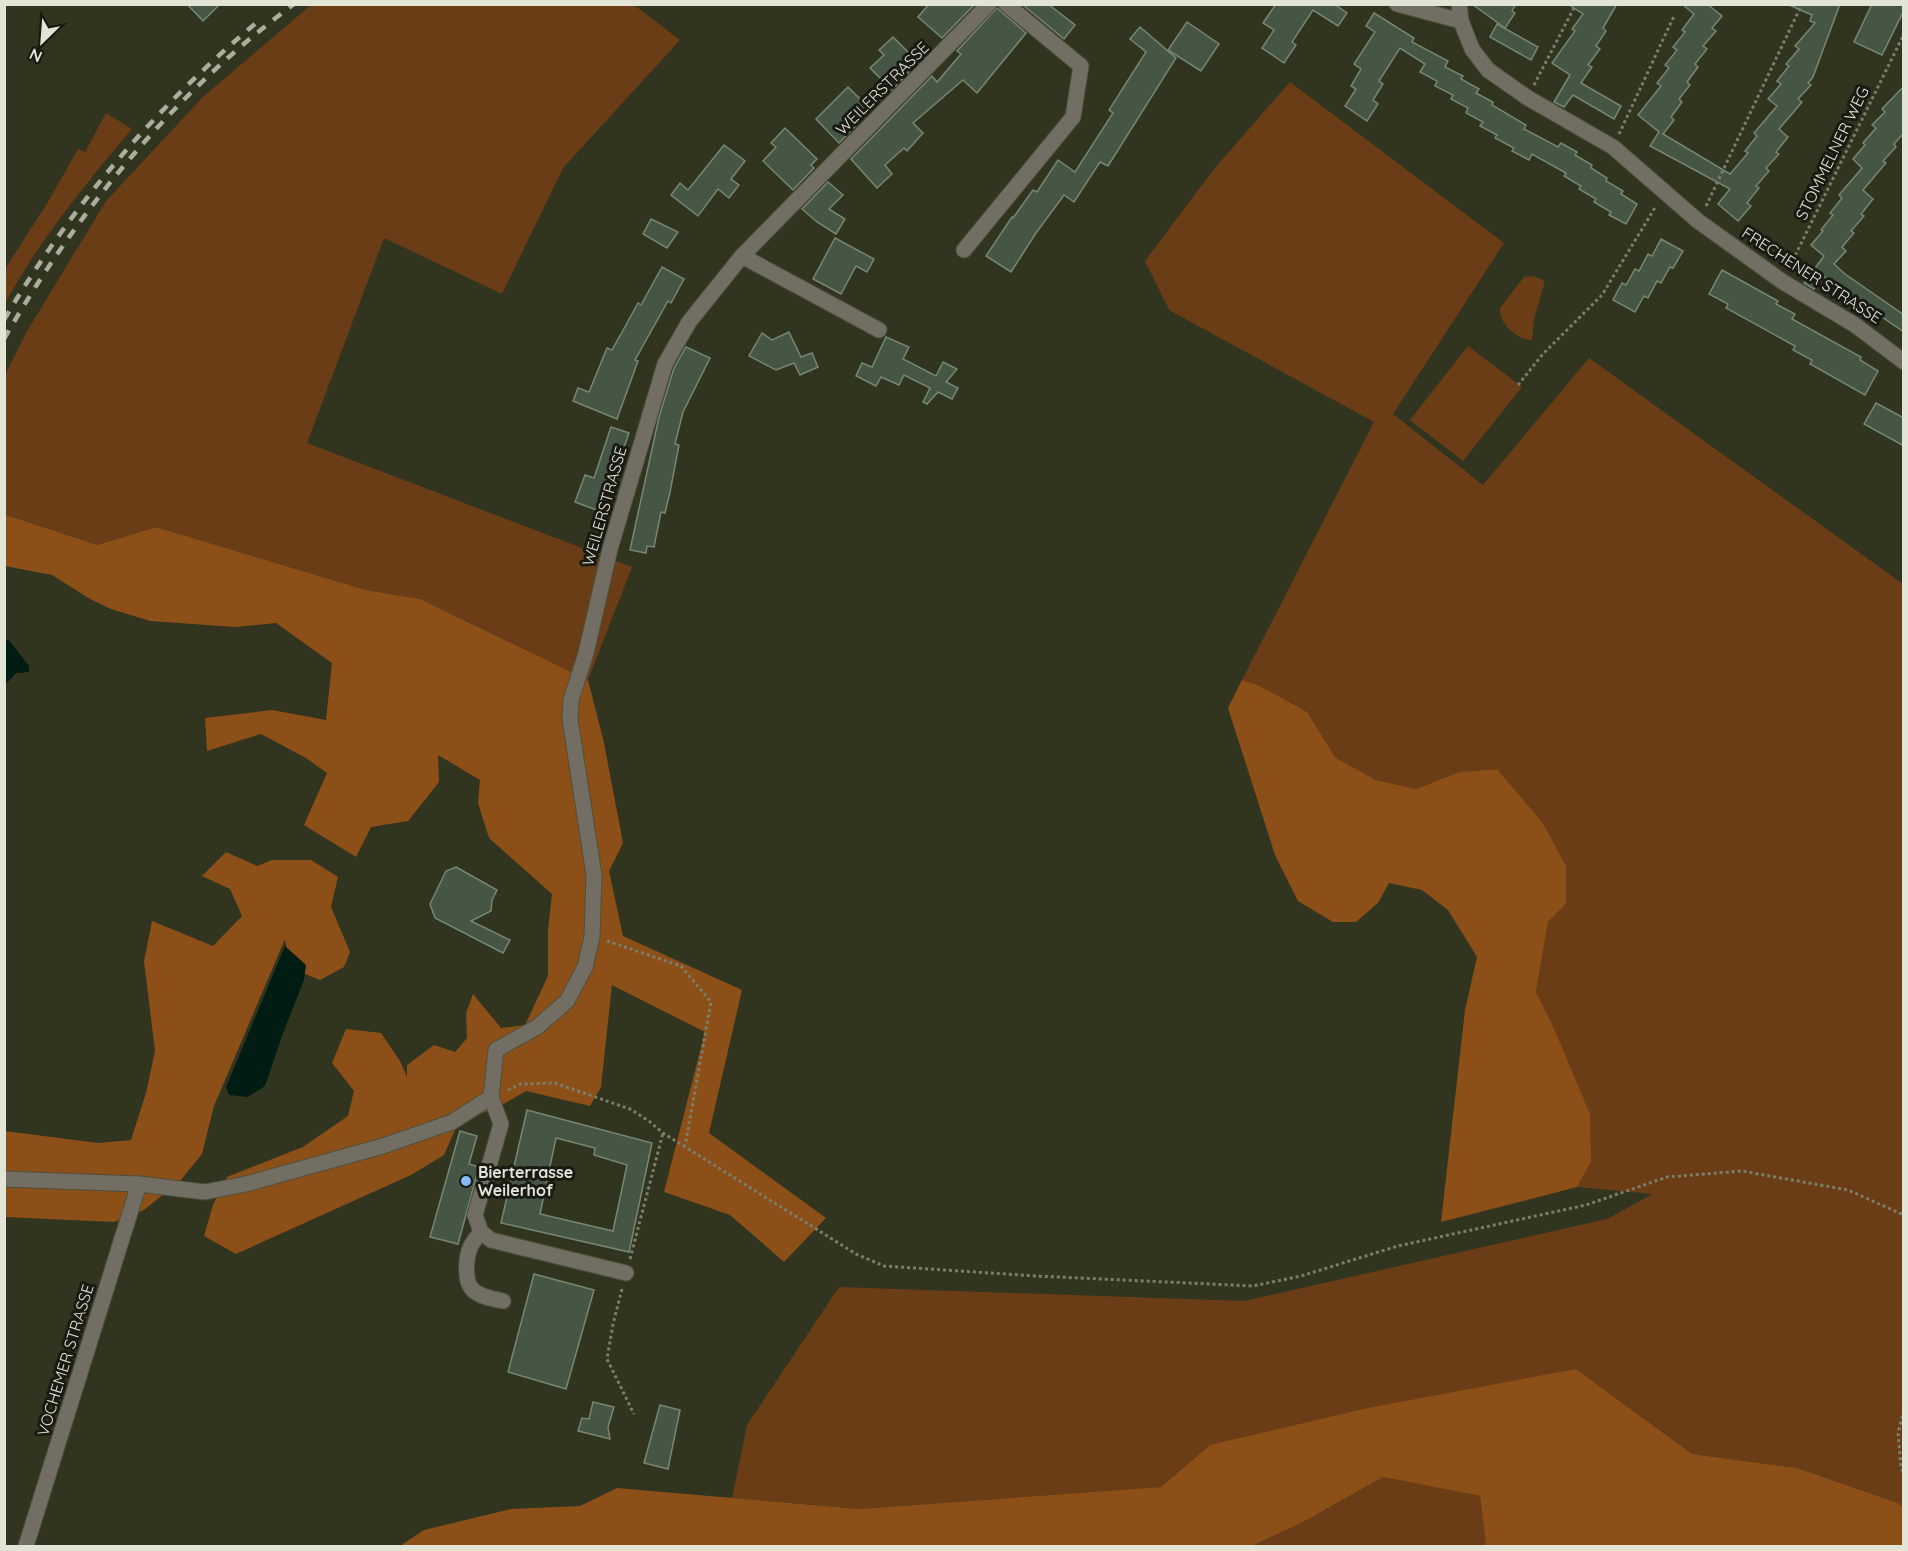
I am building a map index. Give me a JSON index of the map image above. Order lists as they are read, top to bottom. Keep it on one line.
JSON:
{"streets":{"street":["WEILERSTRASSE","FRECHENER STRASSE","VOCHEMER STRASSE"],"path":["STOMMELNER WEG"]},"crossings":[["STOMMELNER WEG","FRECHENER STRASSE"]],"places":["Bierterrasse Weilerhof"],"north":"bottom left"}
